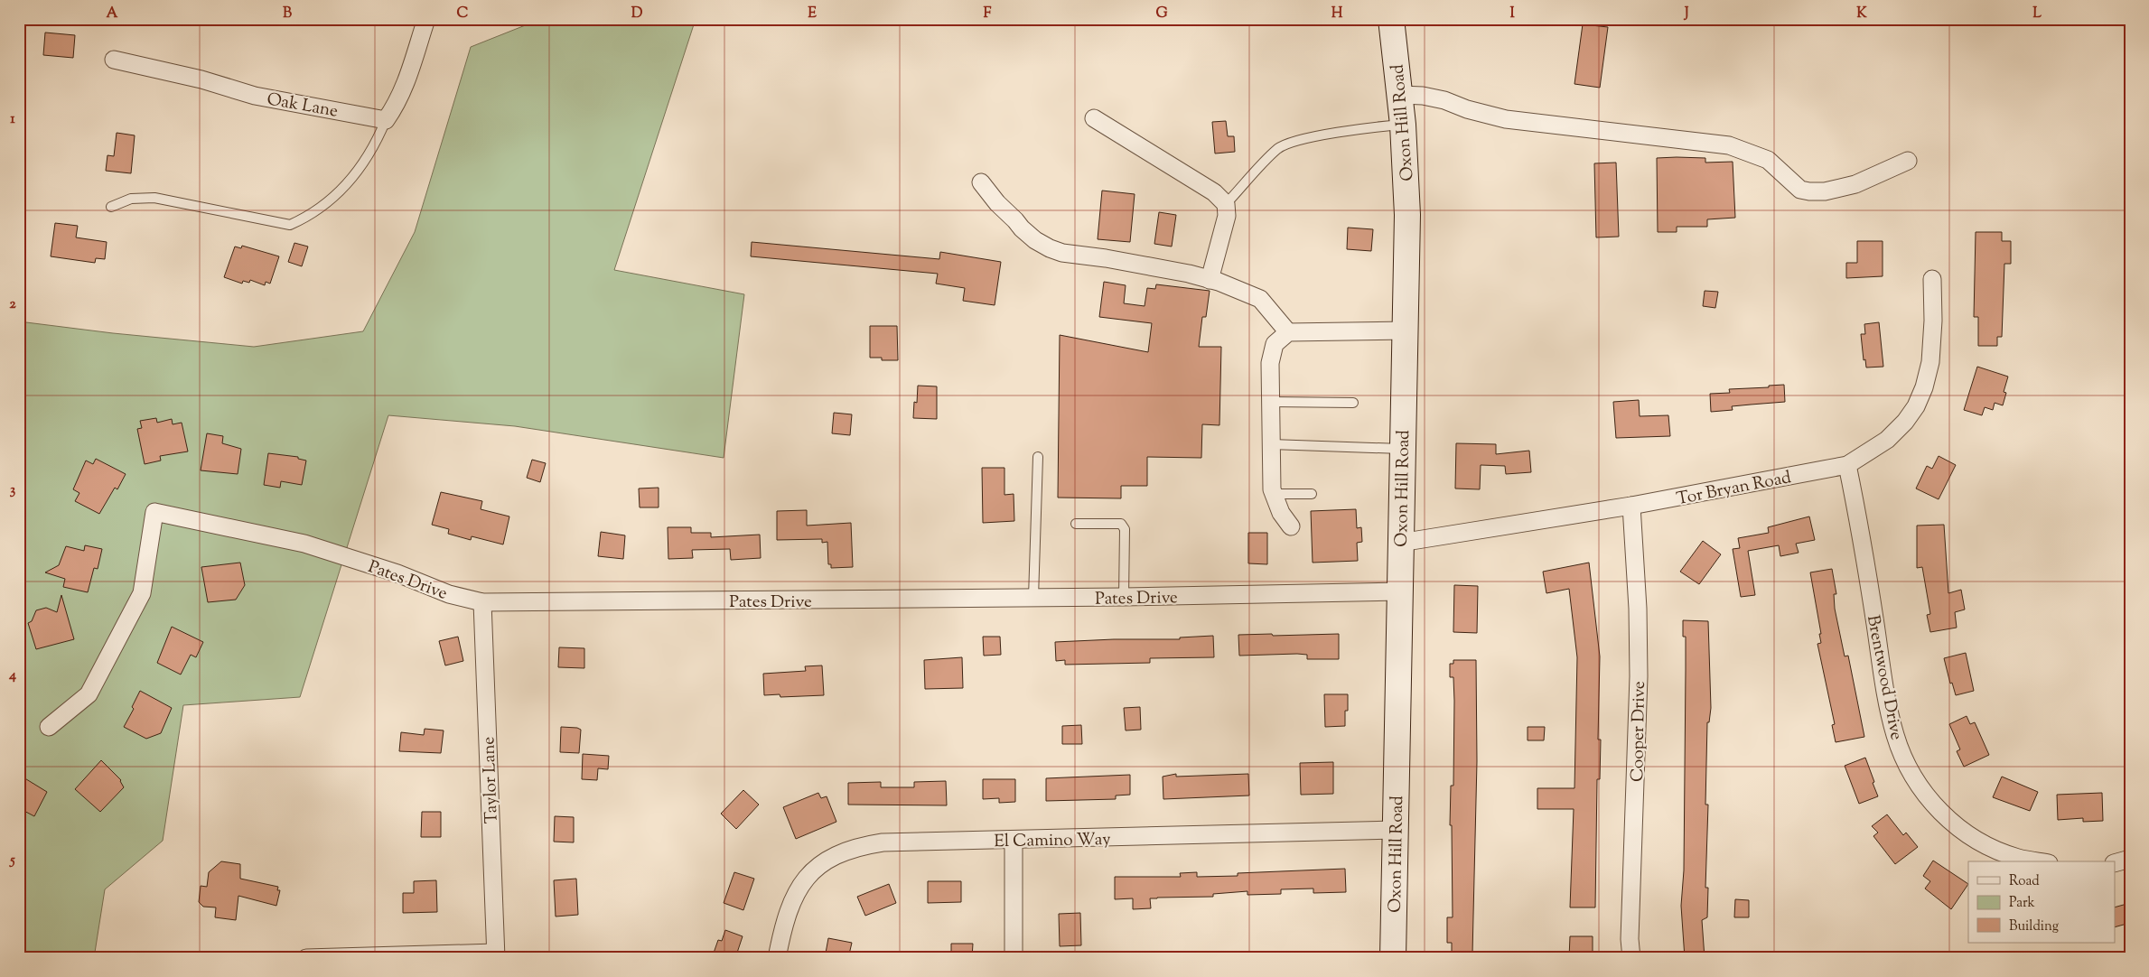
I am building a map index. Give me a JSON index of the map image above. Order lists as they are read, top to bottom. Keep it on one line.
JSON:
{"streets":{"main road":["Oxon Hill Road"],"street":["Oak Lane","Tor Bryan Road","Pates Drive","Brentwood Drive","Cooper Drive","Taylor Lane","El Camino Way"]},"crossings":[["Oxon Hill Road","Tor Bryan Road"],["Oxon Hill Road","Pates Drive"],["Oxon Hill Road","El Camino Way"],["Tor Bryan Road","Brentwood Drive"],["Tor Bryan Road","Cooper Drive"],["Pates Drive","Taylor Lane"]],"legend":["Road","Park","Building"],"grid":{"columns":["A","B","C","D","E","F","G","H","I","J","K","L"],"rows":["1","2","3","4","5"]}}
